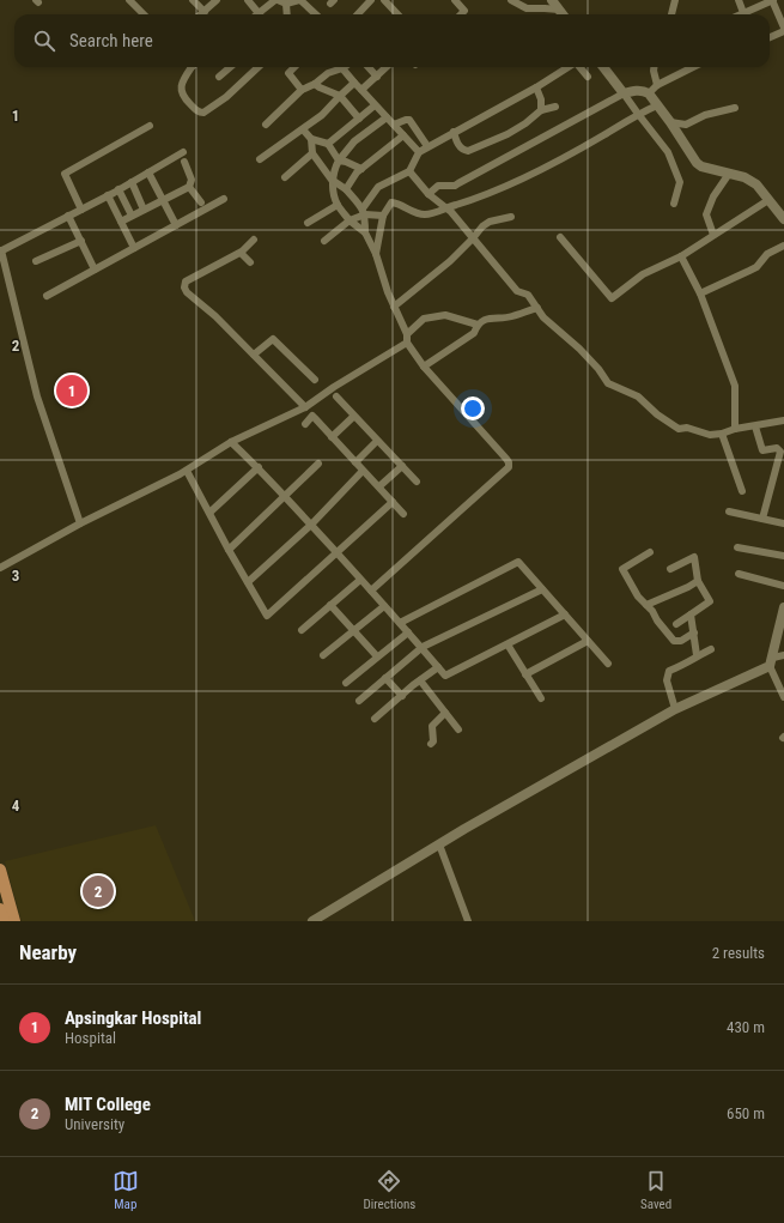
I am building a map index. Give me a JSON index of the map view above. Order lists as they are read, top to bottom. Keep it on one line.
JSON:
{"page":{"search":"Search here","pins":["1","2"],"heading":["Nearby","2 results"],"list":[{"mark":"1","name":"Apsingkar Hospital","note":"Hospital","value":"430 m"},{"mark":"2","name":"MIT College","note":"University","value":"650 m"}],"nav":["Map","Directions","Saved"]},"grid":{"rows":["1","2","3","4"]}}
